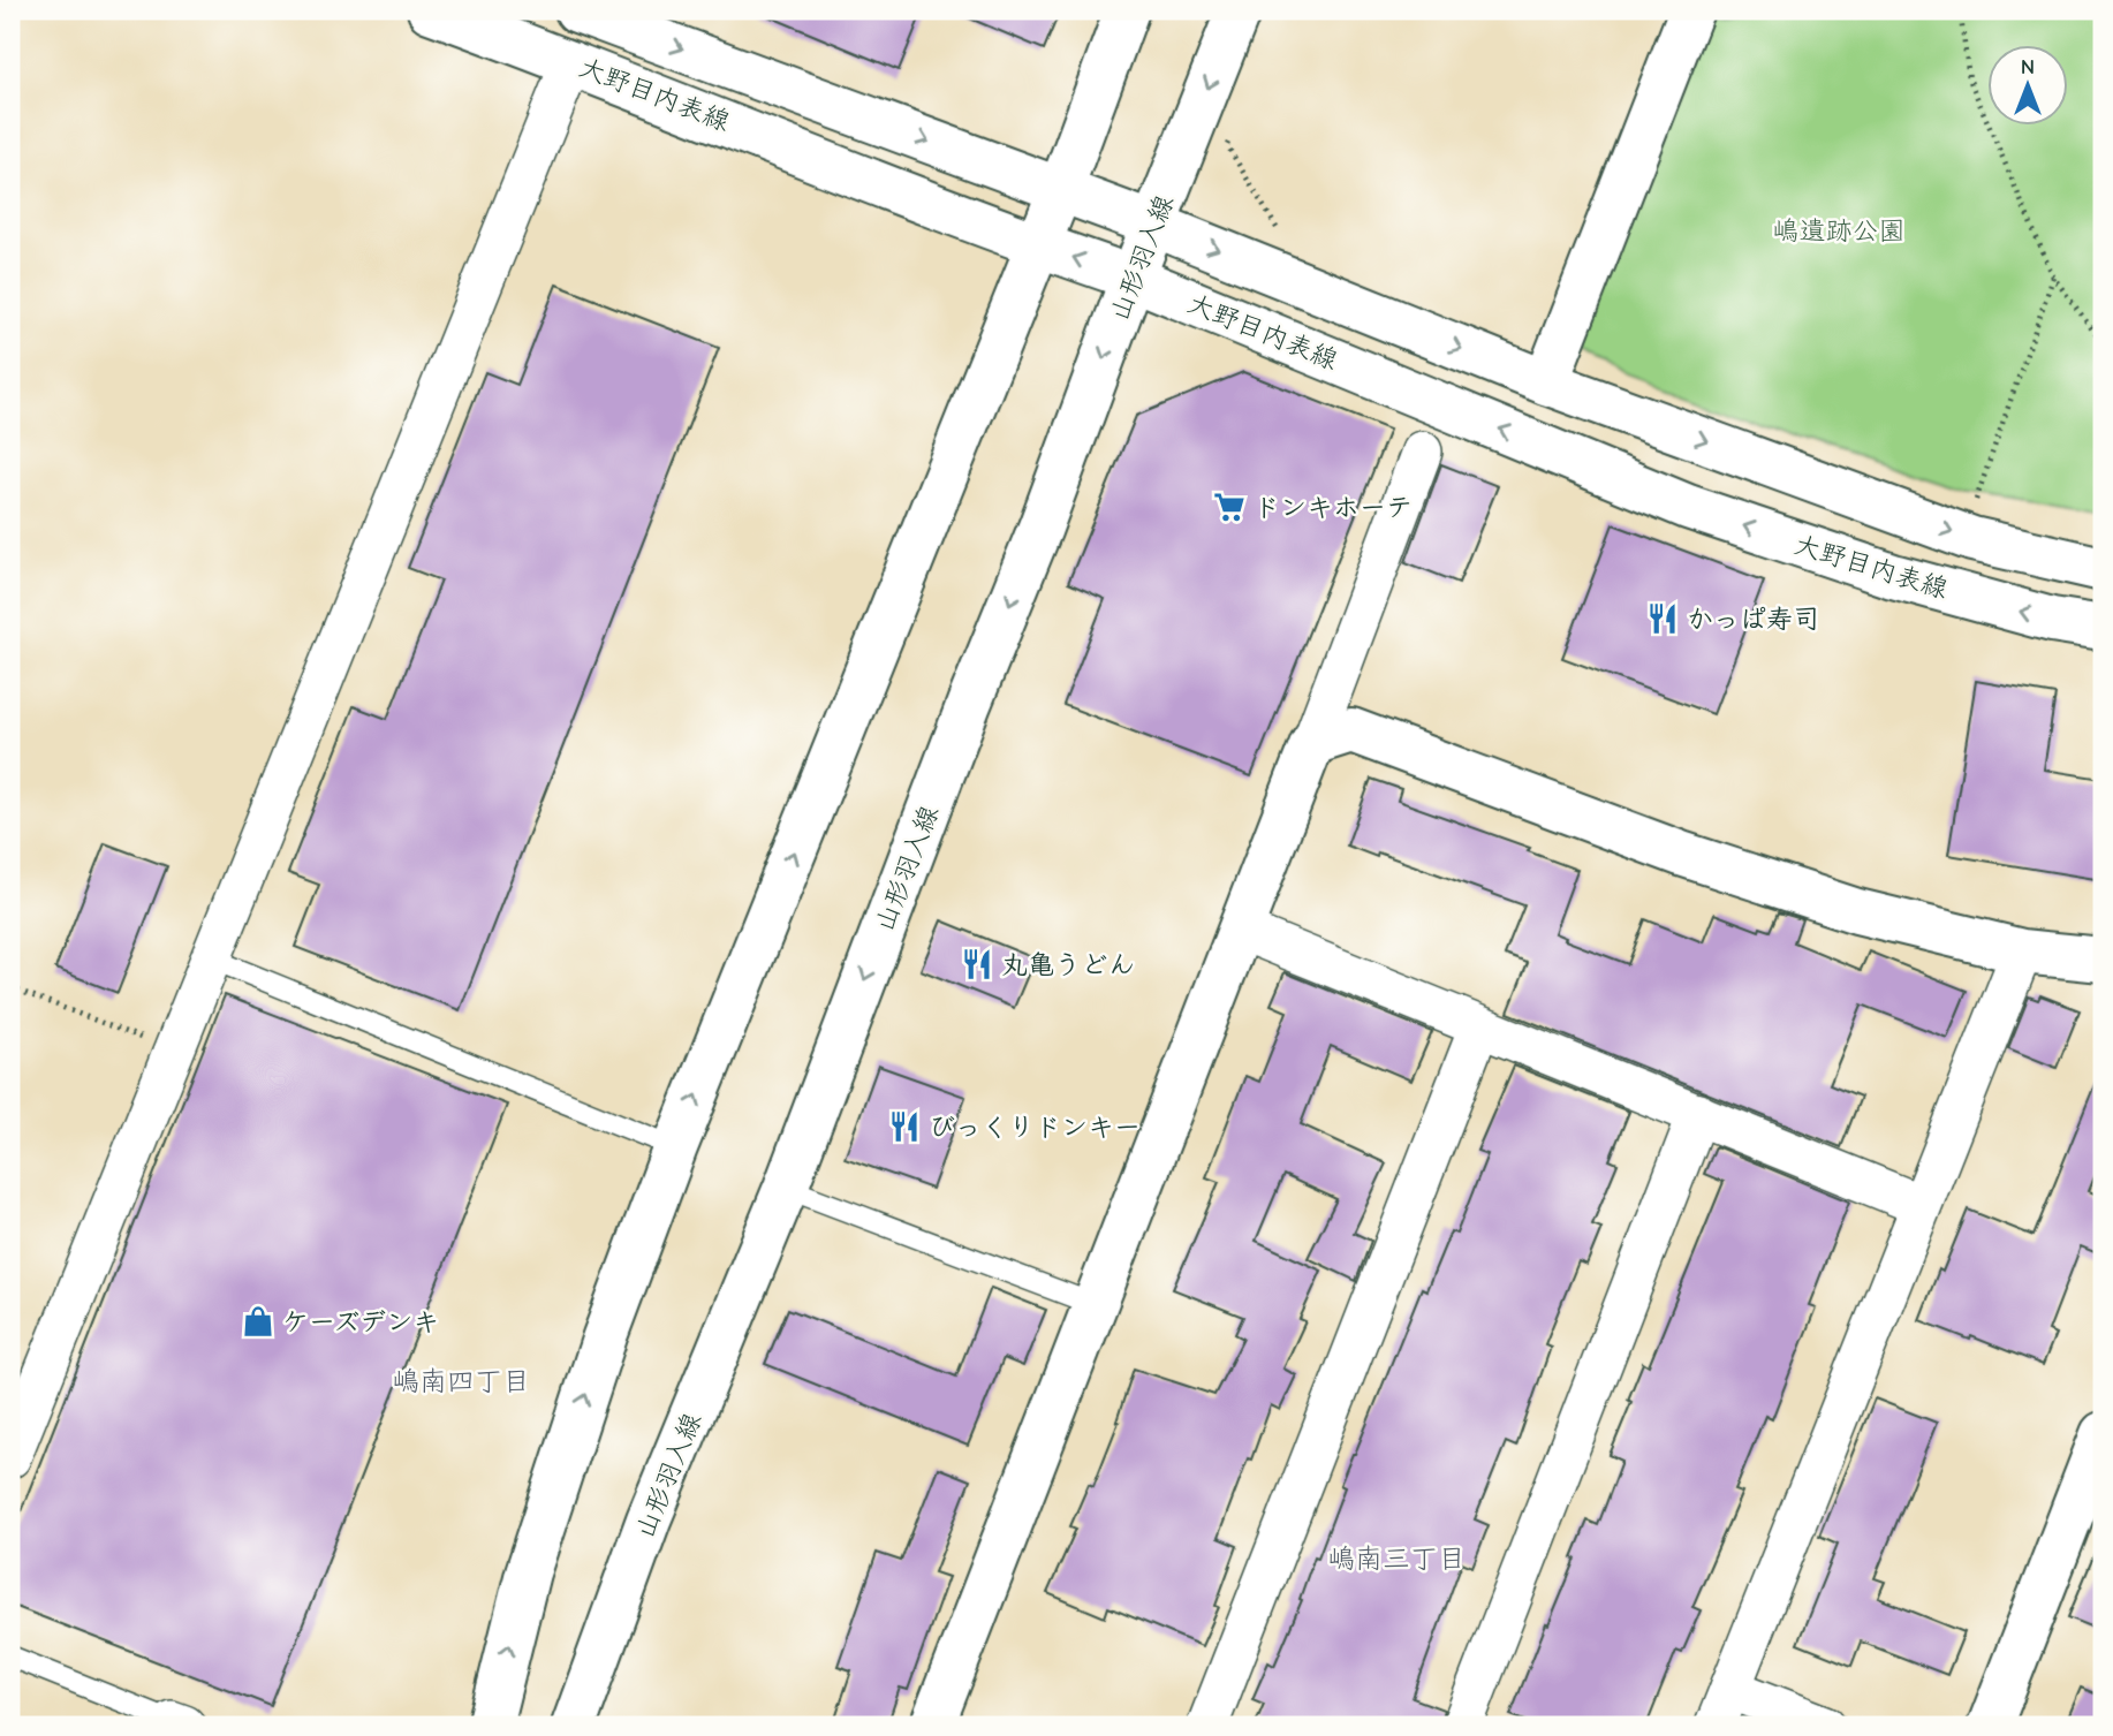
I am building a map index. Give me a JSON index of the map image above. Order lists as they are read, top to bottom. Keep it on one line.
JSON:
{"streets":{"main road":["大野目内表線","山形羽入線"]},"crossings":[["大野目内表線","山形羽入線"]],"districts":["嶋南四丁目","嶋南三丁目"],"parks":["嶋遺跡公園"],"places":{"supermarket":["ドンキホーテ"],"restaurant":["かっぱ寿司","丸亀うどん","びっくりドンキー"],"shop":["ケーズデンキ"]},"north":"top"}
